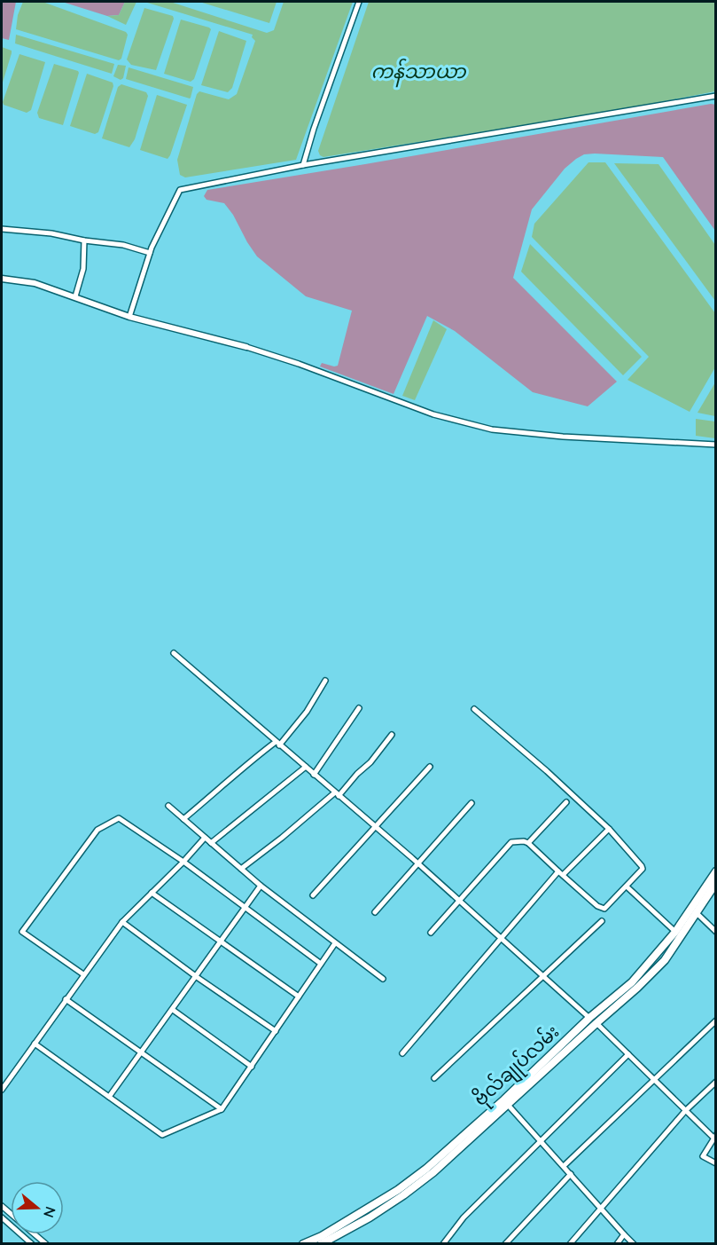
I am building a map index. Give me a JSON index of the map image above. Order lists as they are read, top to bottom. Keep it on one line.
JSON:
{"streets":{"main road":["ဗိုလ်ချုပ်လမ်း"]},"water":["ကန်သာယာ"],"north":"right"}
